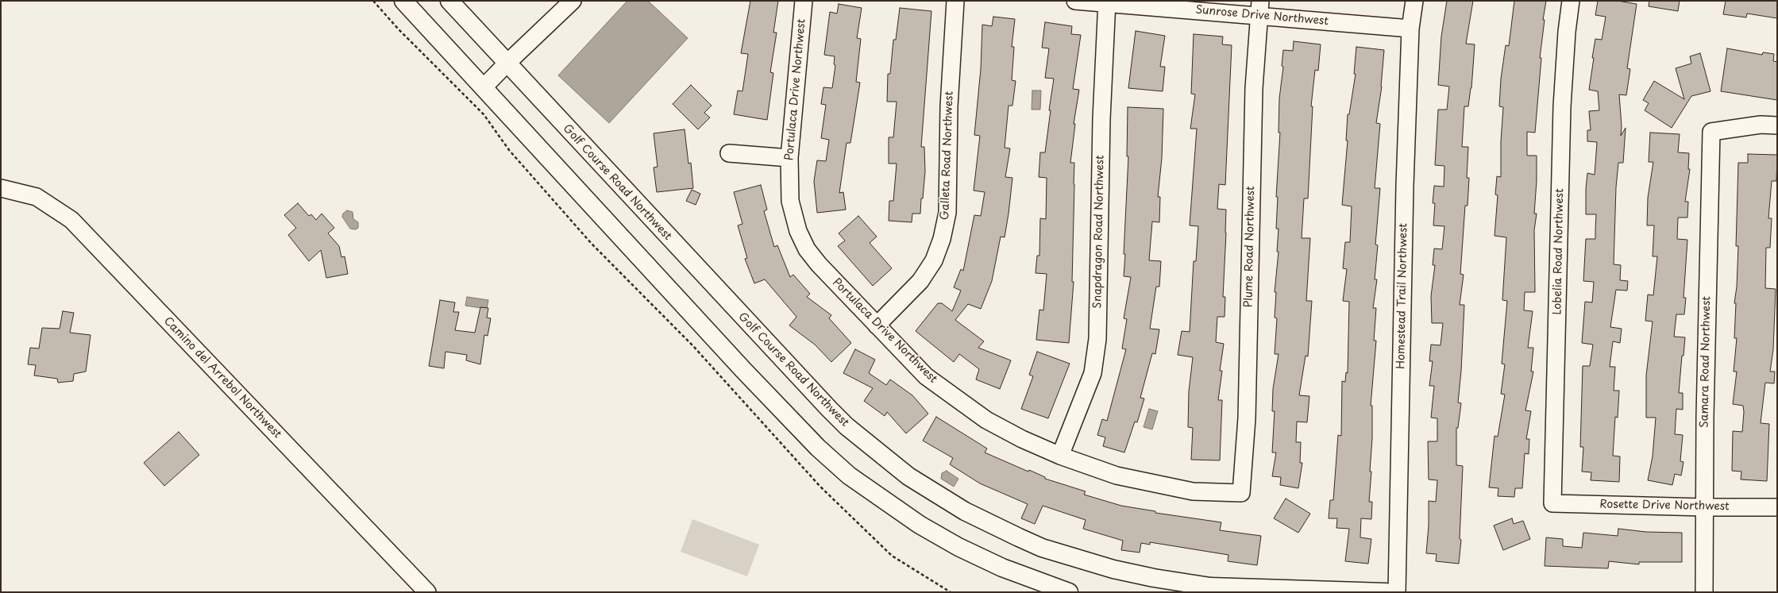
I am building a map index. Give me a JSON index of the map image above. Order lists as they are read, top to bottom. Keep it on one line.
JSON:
{"streets":{"main road":["Golf Course Road Northwest"],"street":["Sunrose Drive Northwest","Portulaca Drive Northwest","Galleta Road Northwest","Snapdragon Road Northwest","Plume Road Northwest","Lobelia Road Northwest","Homestead Trail Northwest","Samara Road Northwest","Camino del Arrebol Northwest","Rosette Drive Northwest"]},"crossings":[["Sunrose Drive Northwest","Snapdragon Road Northwest"],["Sunrose Drive Northwest","Plume Road Northwest"],["Sunrose Drive Northwest","Homestead Trail Northwest"],["Portulaca Drive Northwest","Galleta Road Northwest"],["Portulaca Drive Northwest","Snapdragon Road Northwest"],["Portulaca Drive Northwest","Plume Road Northwest"],["Lobelia Road Northwest","Rosette Drive Northwest"],["Samara Road Northwest","Rosette Drive Northwest"]]}
